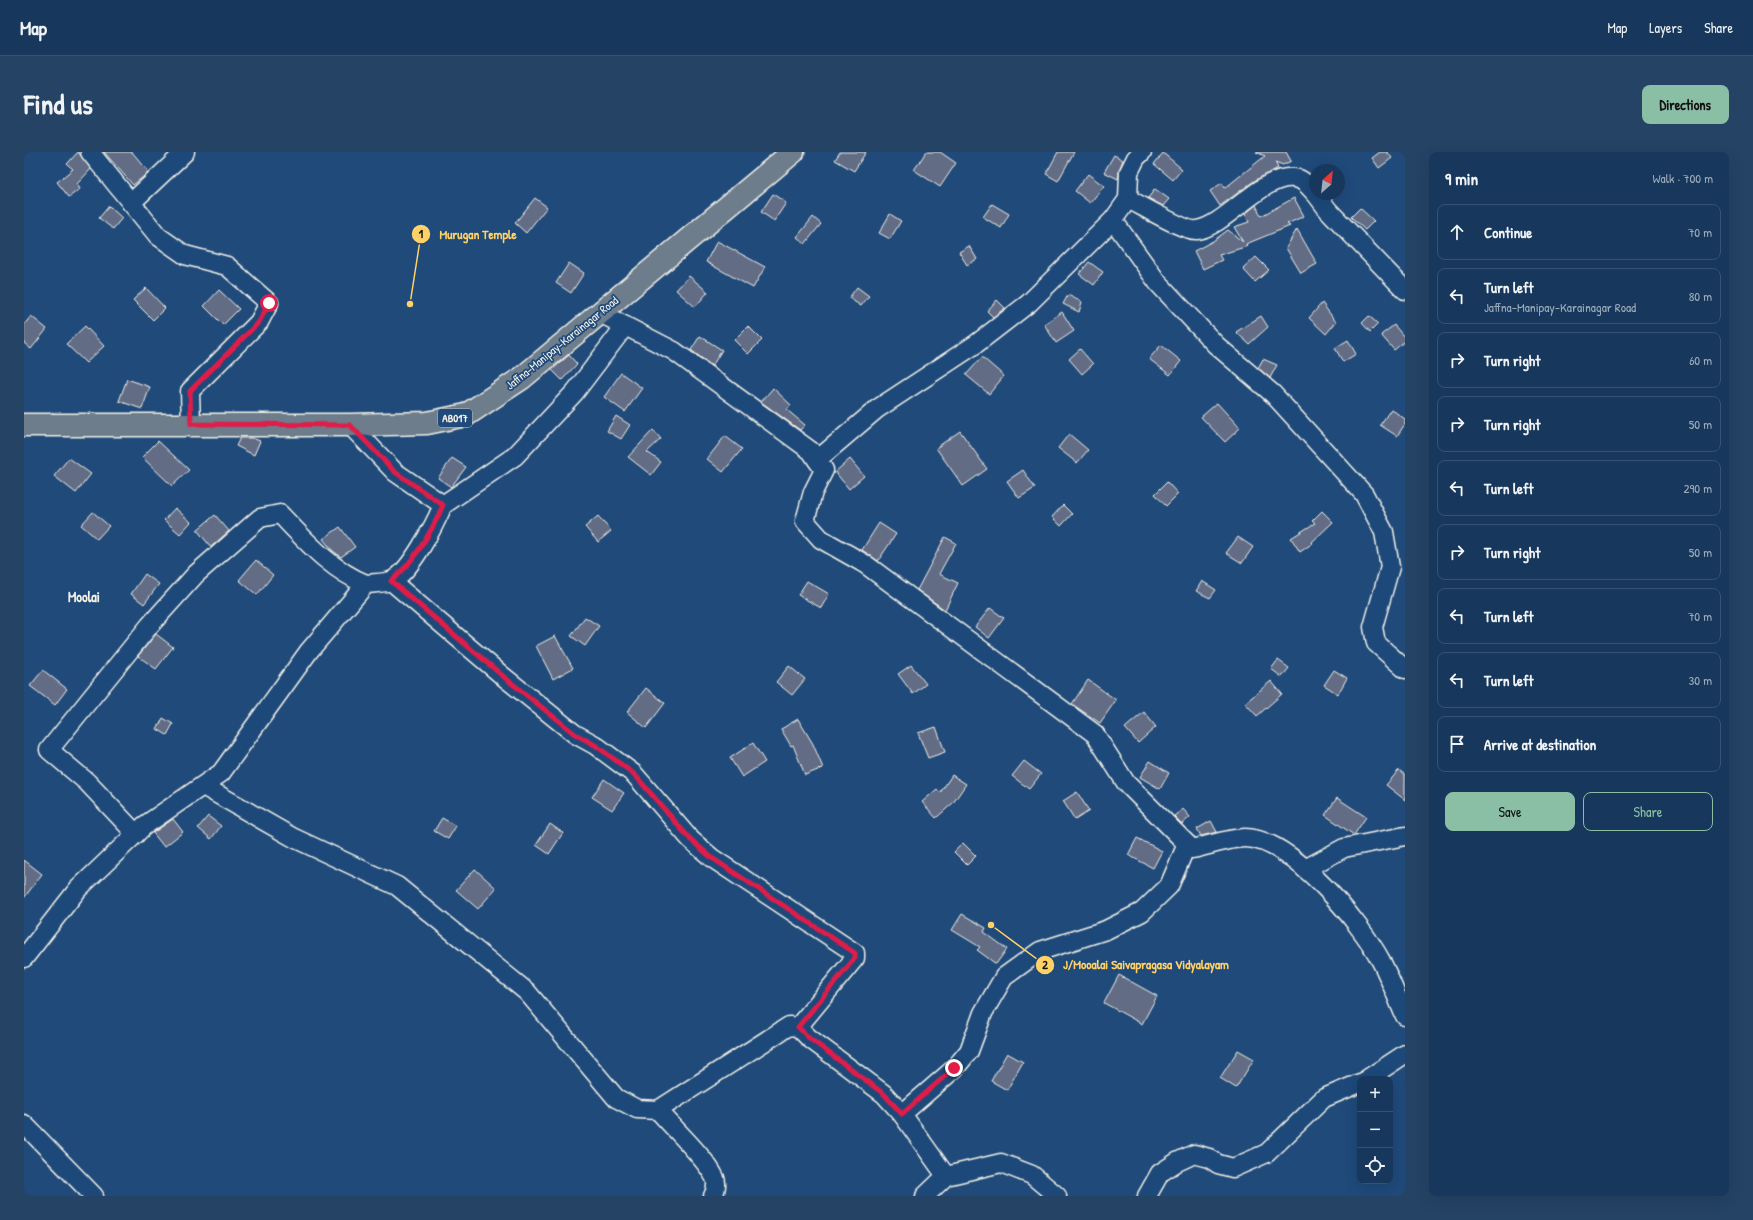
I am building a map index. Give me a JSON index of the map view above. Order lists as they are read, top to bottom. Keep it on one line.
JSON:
{"streets":{"main road":["Jaffna-Manipay-Karainagar Road","AB017"]},"districts":["Moolai"],"places":["Murugan Temple","J/Mooalai Saivapragasa Vidyalayam"],"north":"top right","page":{"header":"Map","nav":["Map","Layers","Share"],"title":"Find us","buttons":["Directions",["Save","Share"]],"heading":["9 min","Walk · 700 m"],"list":[["Continue","70 m"],["Turn left","Jaffna-Manipay-Karainagar Road","80 m"],["Turn right","60 m"],["Turn right","50 m"],["Turn left","290 m"],["Turn right","50 m"],["Turn left","70 m"],["Turn left","30 m"],"Arrive at destination"],"map_buttons":["+","−"]}}
